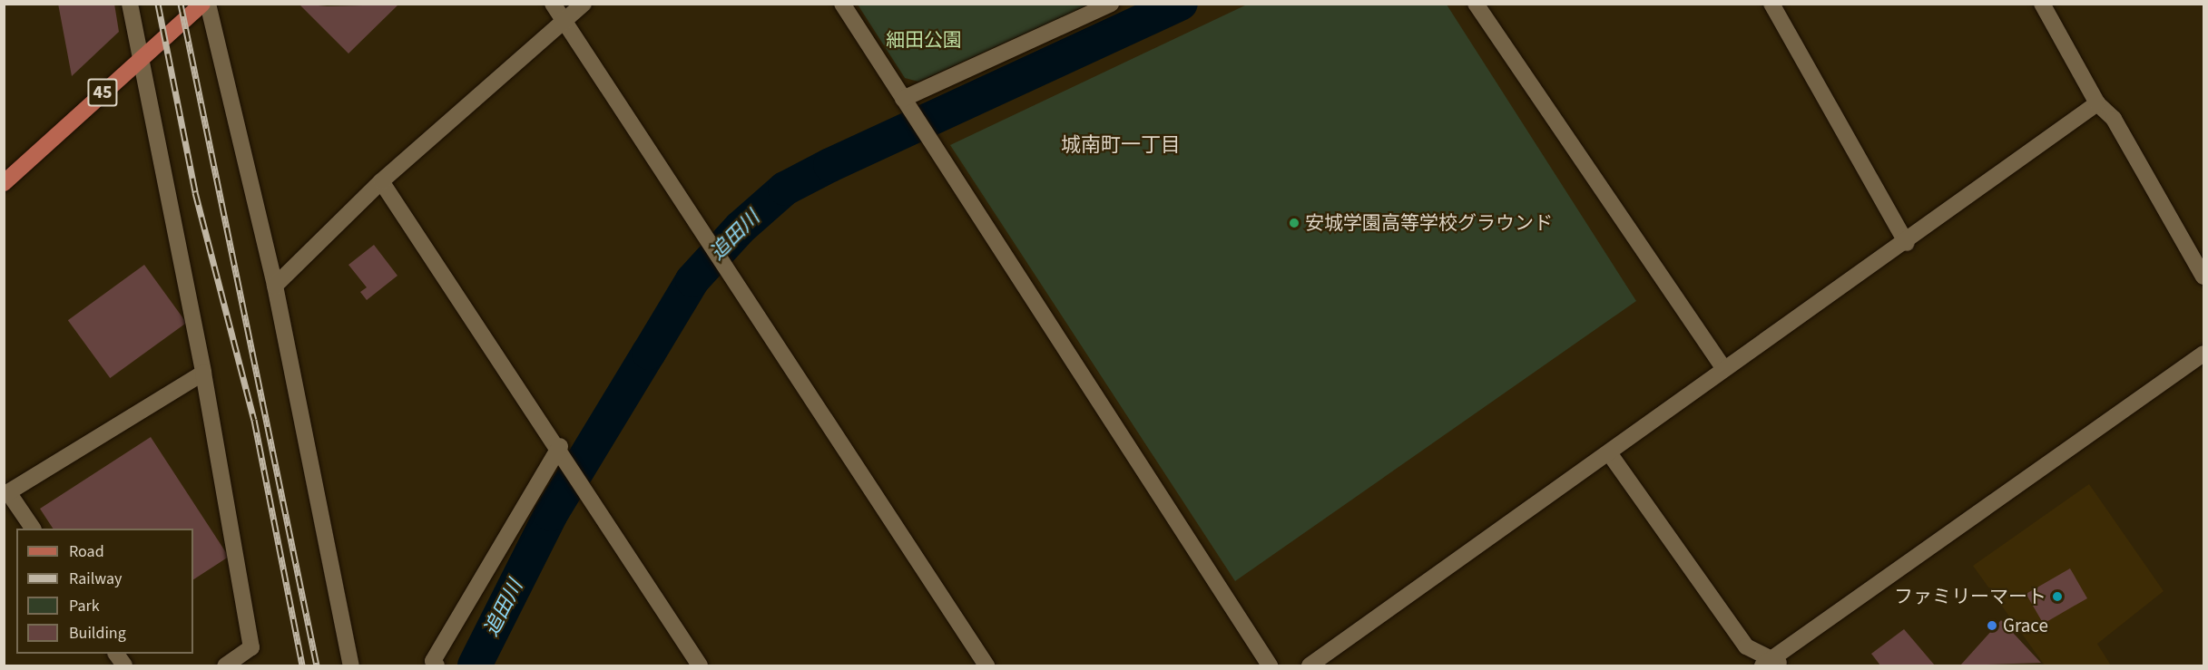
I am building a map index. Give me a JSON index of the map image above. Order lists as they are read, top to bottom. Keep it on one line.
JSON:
{"streets":{"main road":["45"]},"districts":["城南町一丁目"],"water":["追田川"],"parks":["細田公園"],"places":["安城学園高等学校グラウンド","ファミリーマート","Grace"],"legend":["Road","Railway","Park","Building"]}
